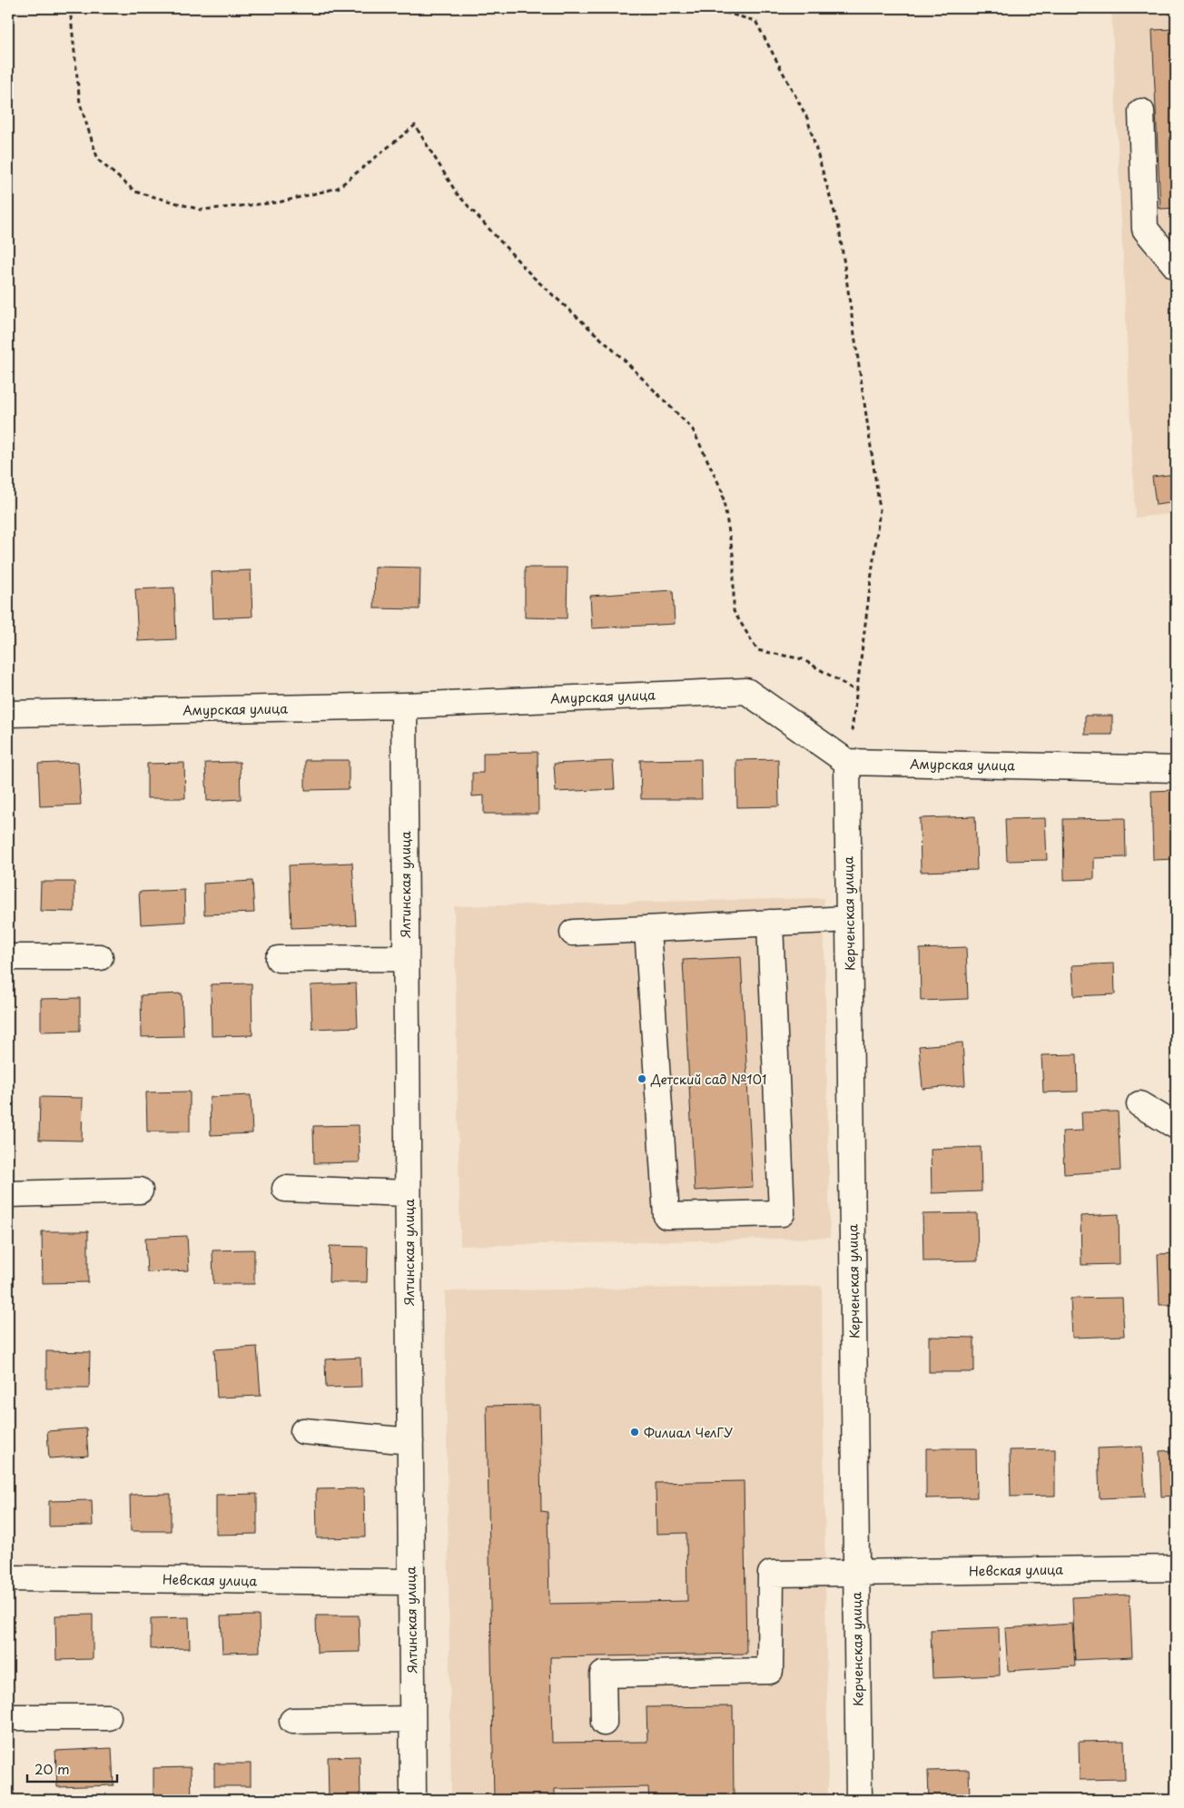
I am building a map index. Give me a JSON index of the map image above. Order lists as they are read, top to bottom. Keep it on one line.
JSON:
{"streets":{"street":["Амурская улица","Ялтинская улица","Керченская улица","Невская улица"]},"crossings":[["Амурская улица","Ялтинская улица"],["Амурская улица","Керченская улица"],["Ялтинская улица","Невская улица"],["Керченская улица","Невская улица"]],"places":["Детский сад №101","Филиал ЧелГУ"],"scale_bar":"20 m"}
